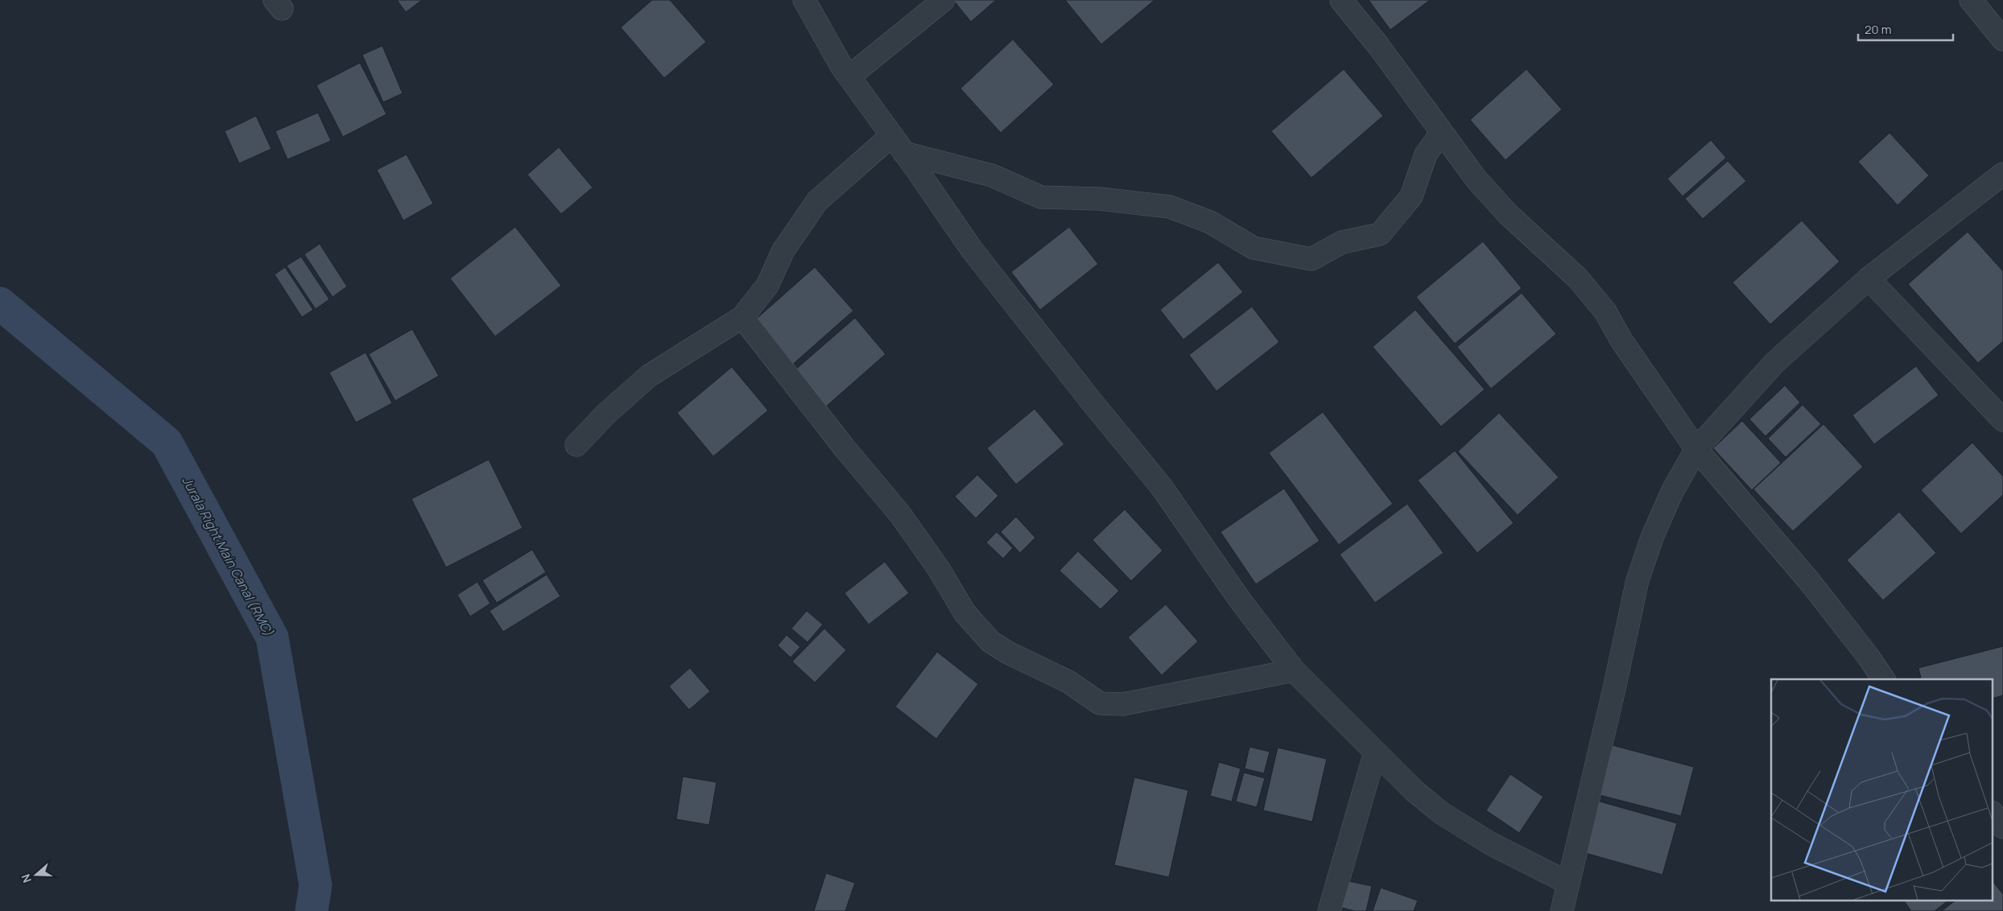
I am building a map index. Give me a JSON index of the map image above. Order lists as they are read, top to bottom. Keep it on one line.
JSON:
{"water":["Jurala Right Main Canal (RMC)"],"scale_bar":"20 m","north":"left"}
